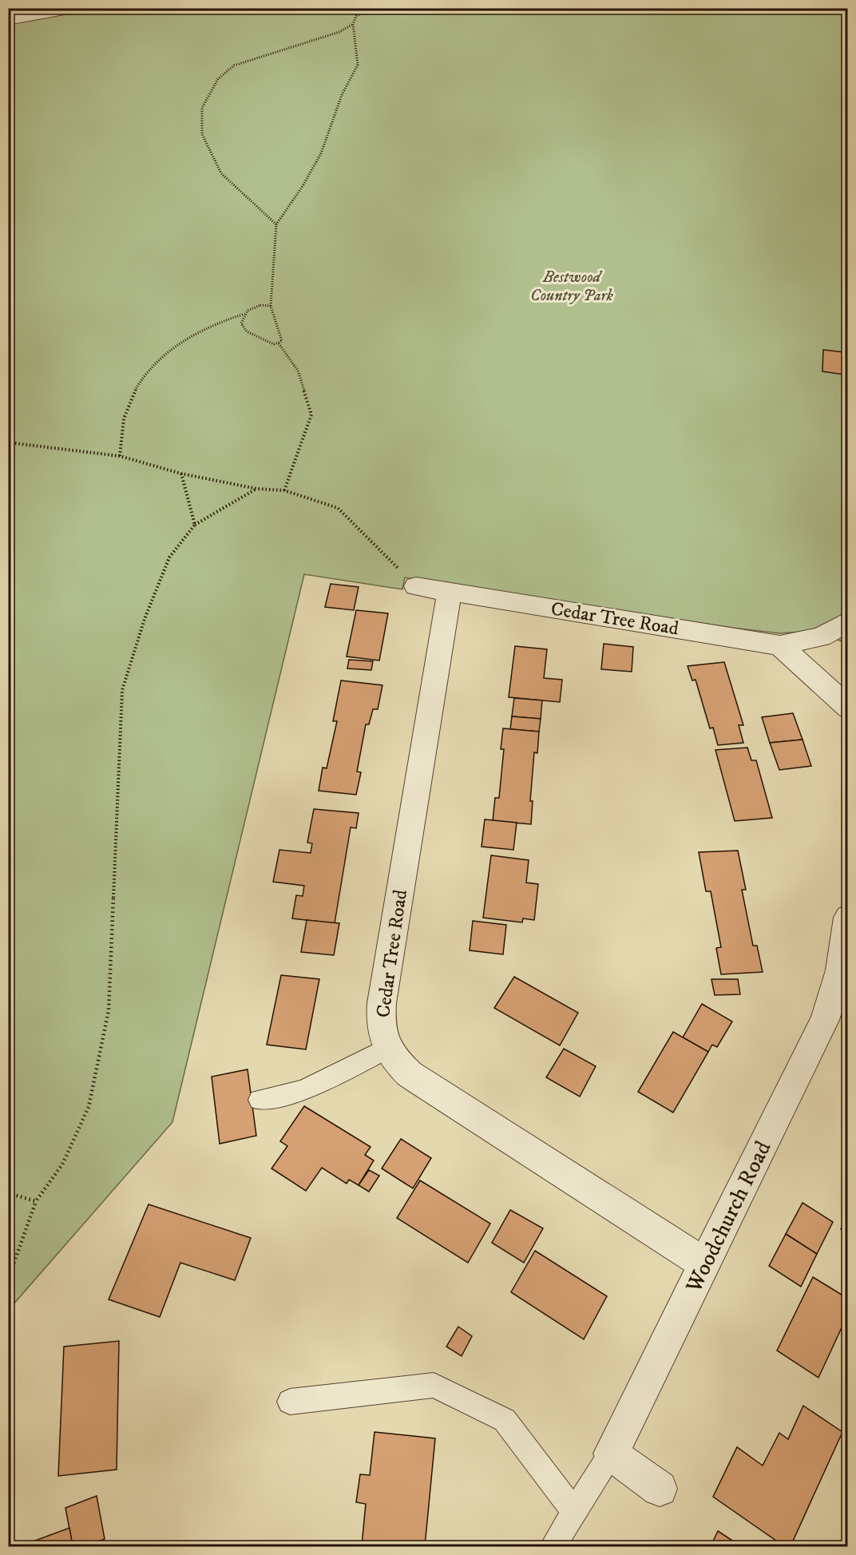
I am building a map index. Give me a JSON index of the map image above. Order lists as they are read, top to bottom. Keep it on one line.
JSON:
{"streets":{"street":["Cedar Tree Road","Woodchurch Road"]},"crossings":[["Cedar Tree Road","Woodchurch Road"]],"parks":["Bestwood Country Park"]}
